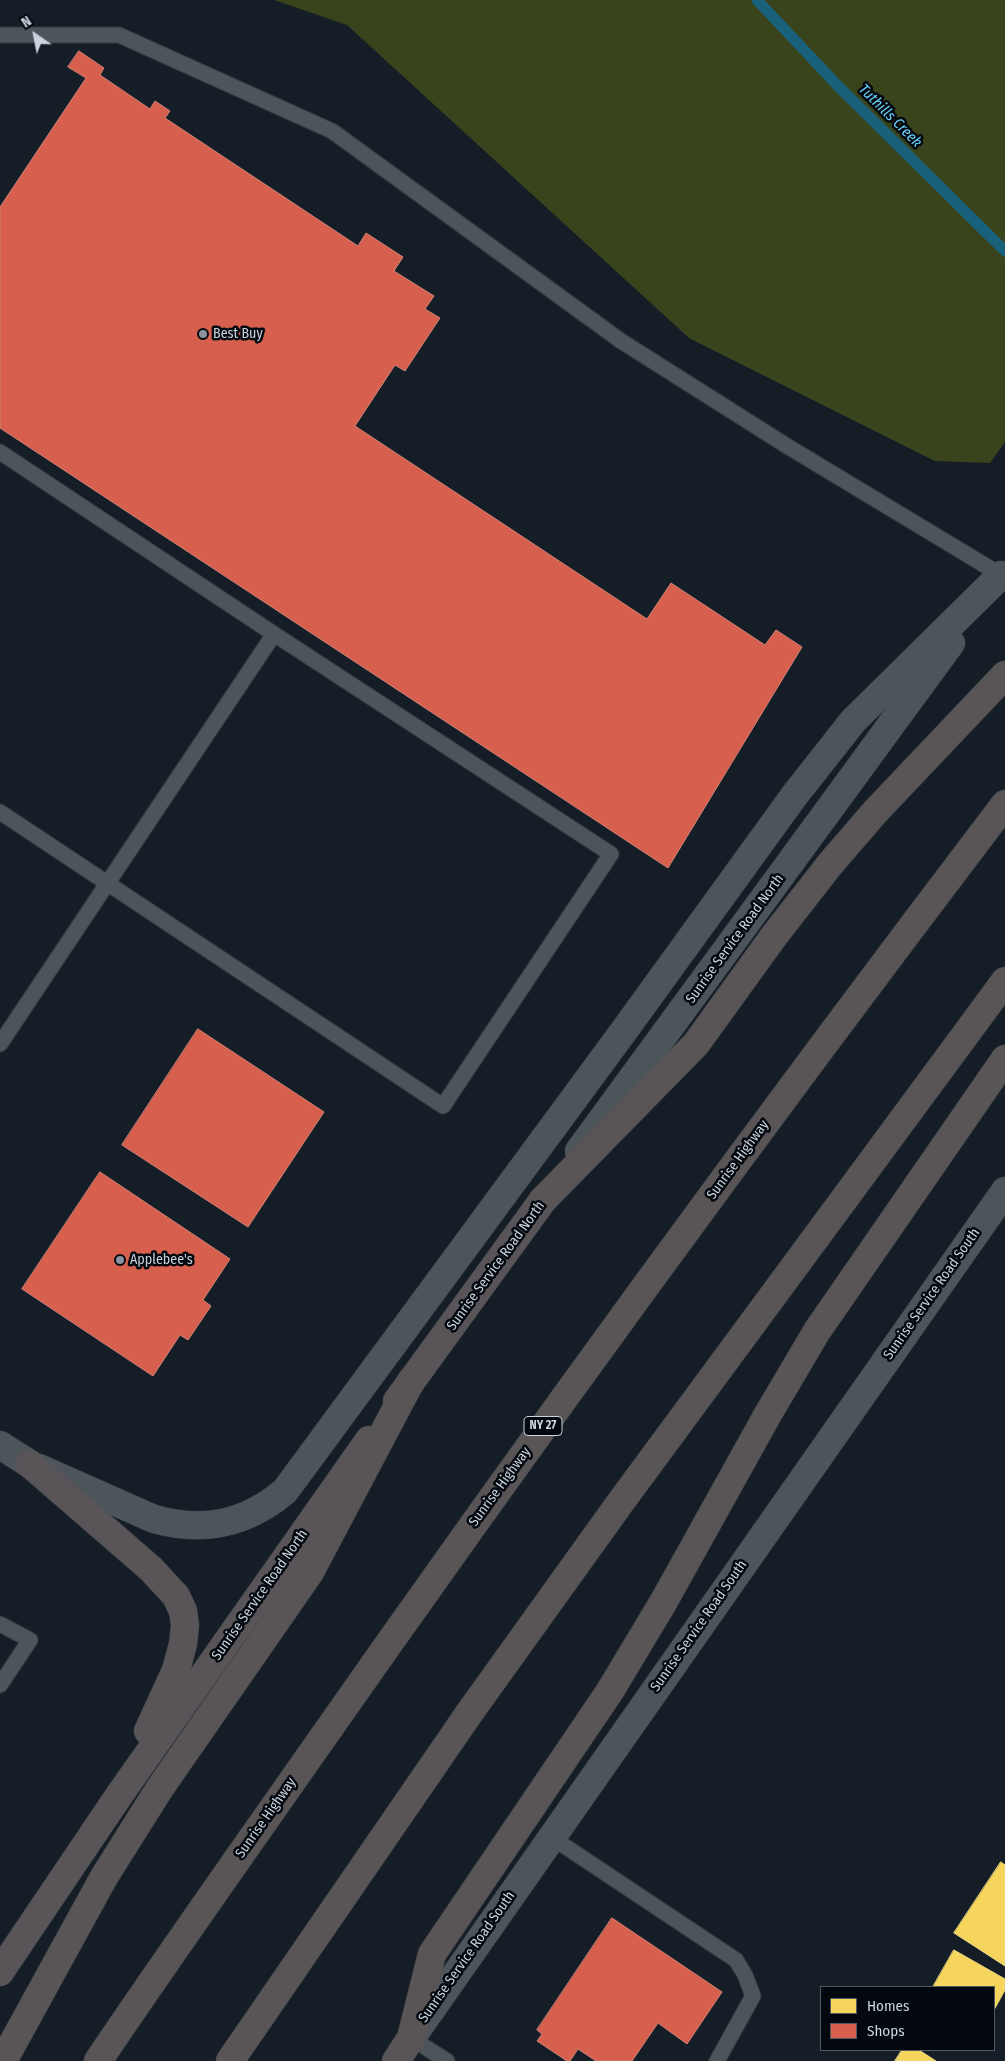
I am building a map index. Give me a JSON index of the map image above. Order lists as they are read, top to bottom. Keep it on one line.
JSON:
{"streets":{"highway":["Sunrise Service Road North","Sunrise Highway","Sunrise Service Road South","NY 27"]},"water":["Tuthills Creek"],"places":["Best Buy","Applebee's"],"legend":["Homes","Shops"],"north":"top left"}
